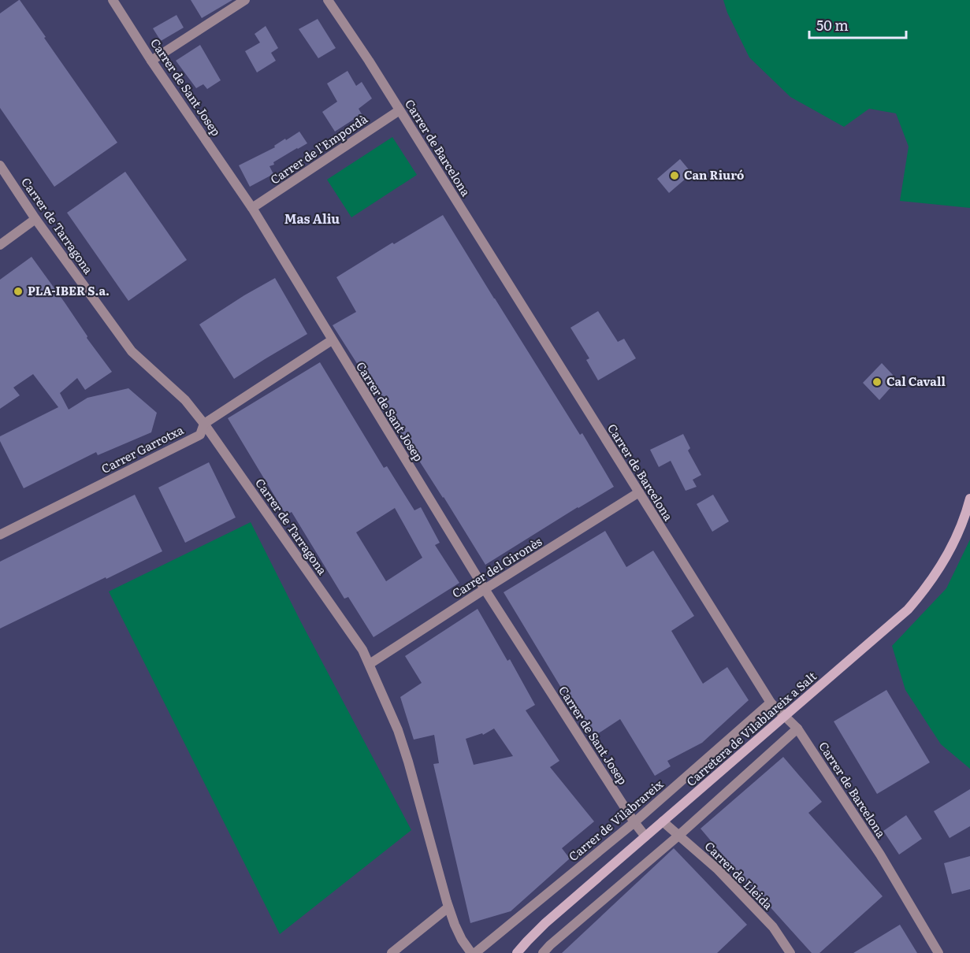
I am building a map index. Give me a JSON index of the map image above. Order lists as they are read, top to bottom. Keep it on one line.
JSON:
{"streets":{"street":["Carrer de Sant Josep","Carrer de Barcelona","Carrer de l'Empordà","Carrer de Tarragona","Carrer Garrotxa","Carrer del Gironès","Carretera de Vilablareix a Salt","Carrer de Vilabrareix","Carrer de Lleida"]},"crossings":[["Carrer de Sant Josep","Carrer de l'Empordà"],["Carrer de Sant Josep","Carrer Garrotxa"],["Carrer de Sant Josep","Carrer del Gironès"],["Carrer de Sant Josep","Carretera de Vilablareix a Salt"],["Carrer de Sant Josep","Carrer de Vilabrareix"],["Carrer de Barcelona","Carrer de l'Empordà"],["Carrer de Barcelona","Carrer del Gironès"],["Carrer de Barcelona","Carretera de Vilablareix a Salt"],["Carrer de Barcelona","Carrer de Vilabrareix"],["Carrer de Tarragona","Carrer Garrotxa"],["Carrer de Tarragona","Carrer del Gironès"],["Carretera de Vilablareix a Salt","Carrer de Lleida"]],"districts":["Mas Aliu"],"places":["Can Riuró","PLA-IBER S.a.","Cal Cavall"],"scale_bar":"50 m"}
